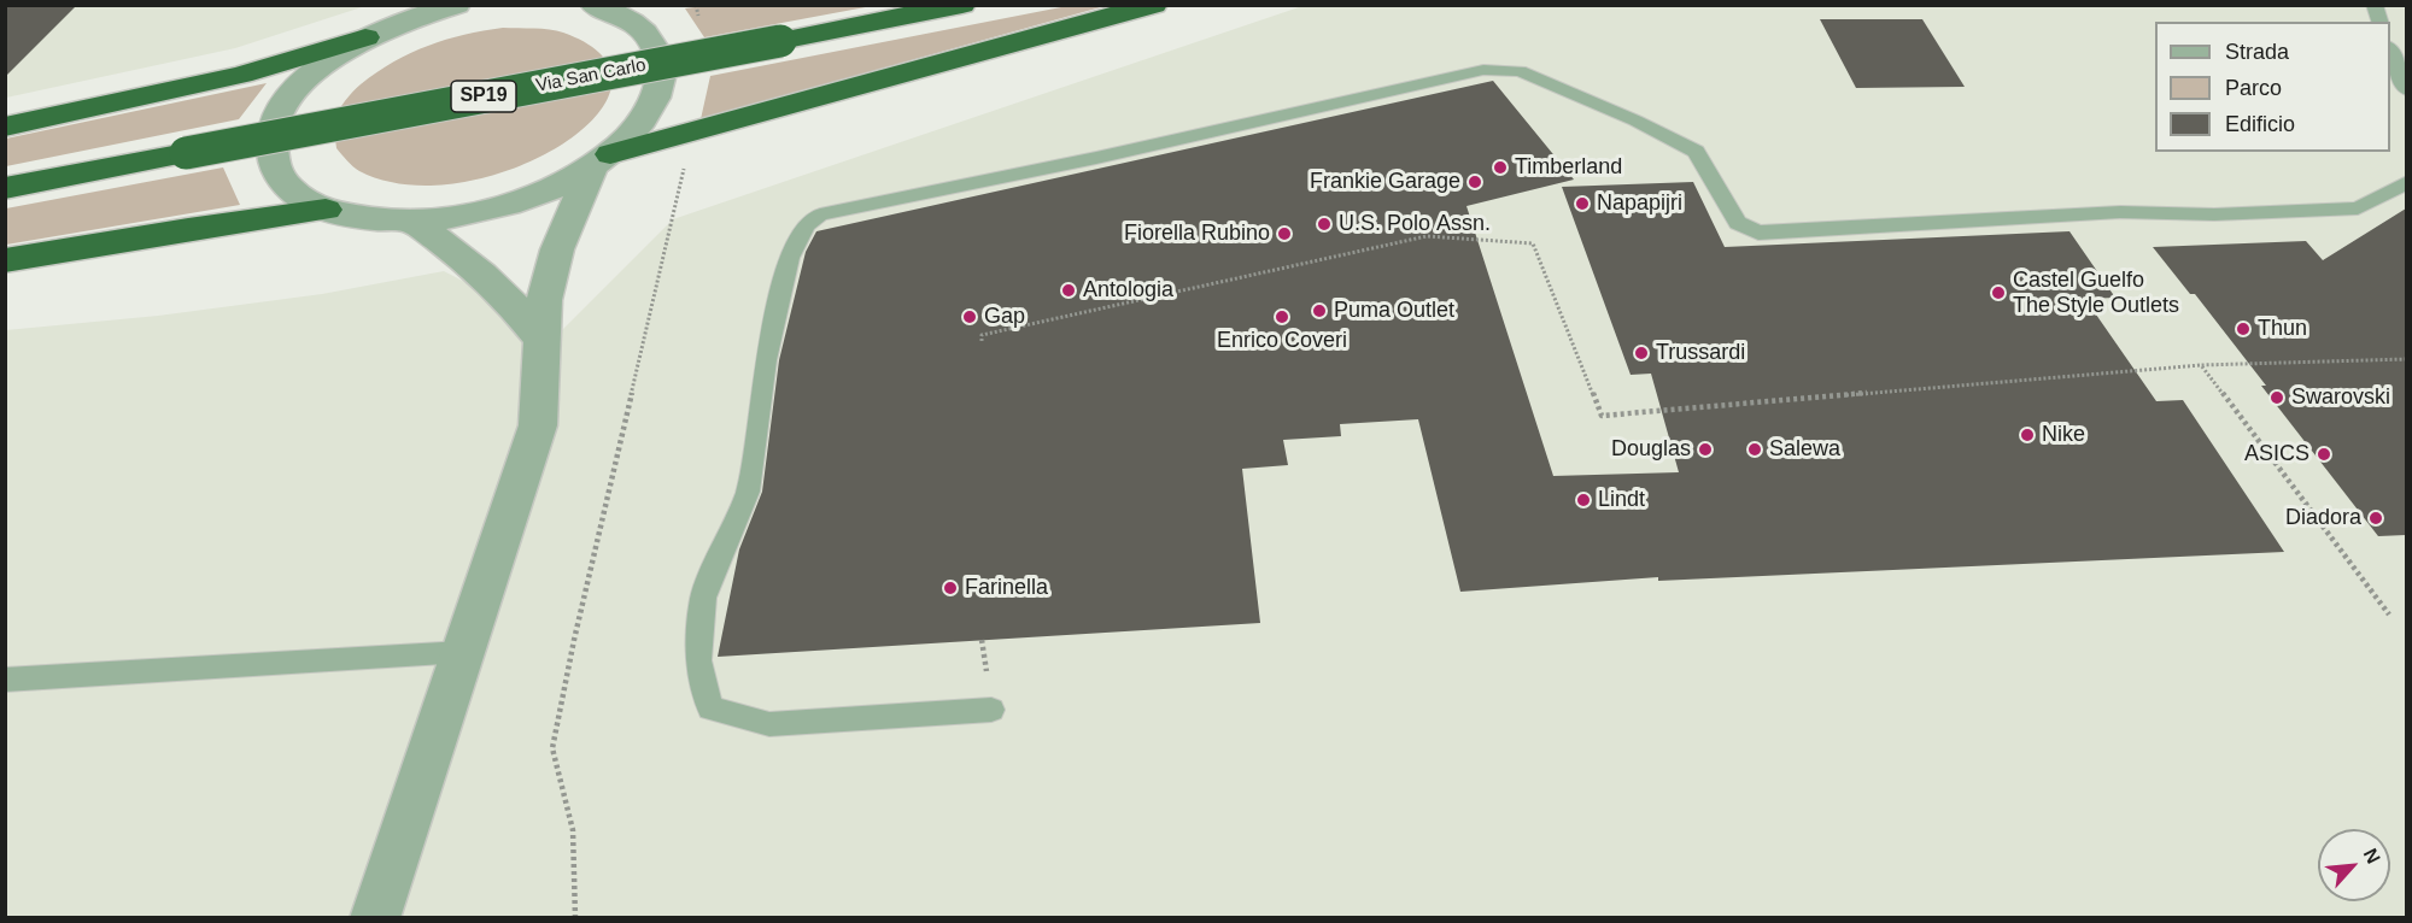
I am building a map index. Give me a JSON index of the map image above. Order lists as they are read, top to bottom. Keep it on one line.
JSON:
{"streets":{"highway":["Via San Carlo","SP19"]},"places":["Timberland","Frankie Garage","Napapijri","U.S. Polo Assn.","Fiorella Rubino","Antologia","Castel Guelfo The Style Outlets","Puma Outlet","Gap","Enrico Coveri","Thun","Trussardi","Swarovski","Nike","Douglas","Salewa","ASICS","Lindt","Diadora","Farinella"],"legend":["Strada","Parco","Edificio"],"north":"top right"}
